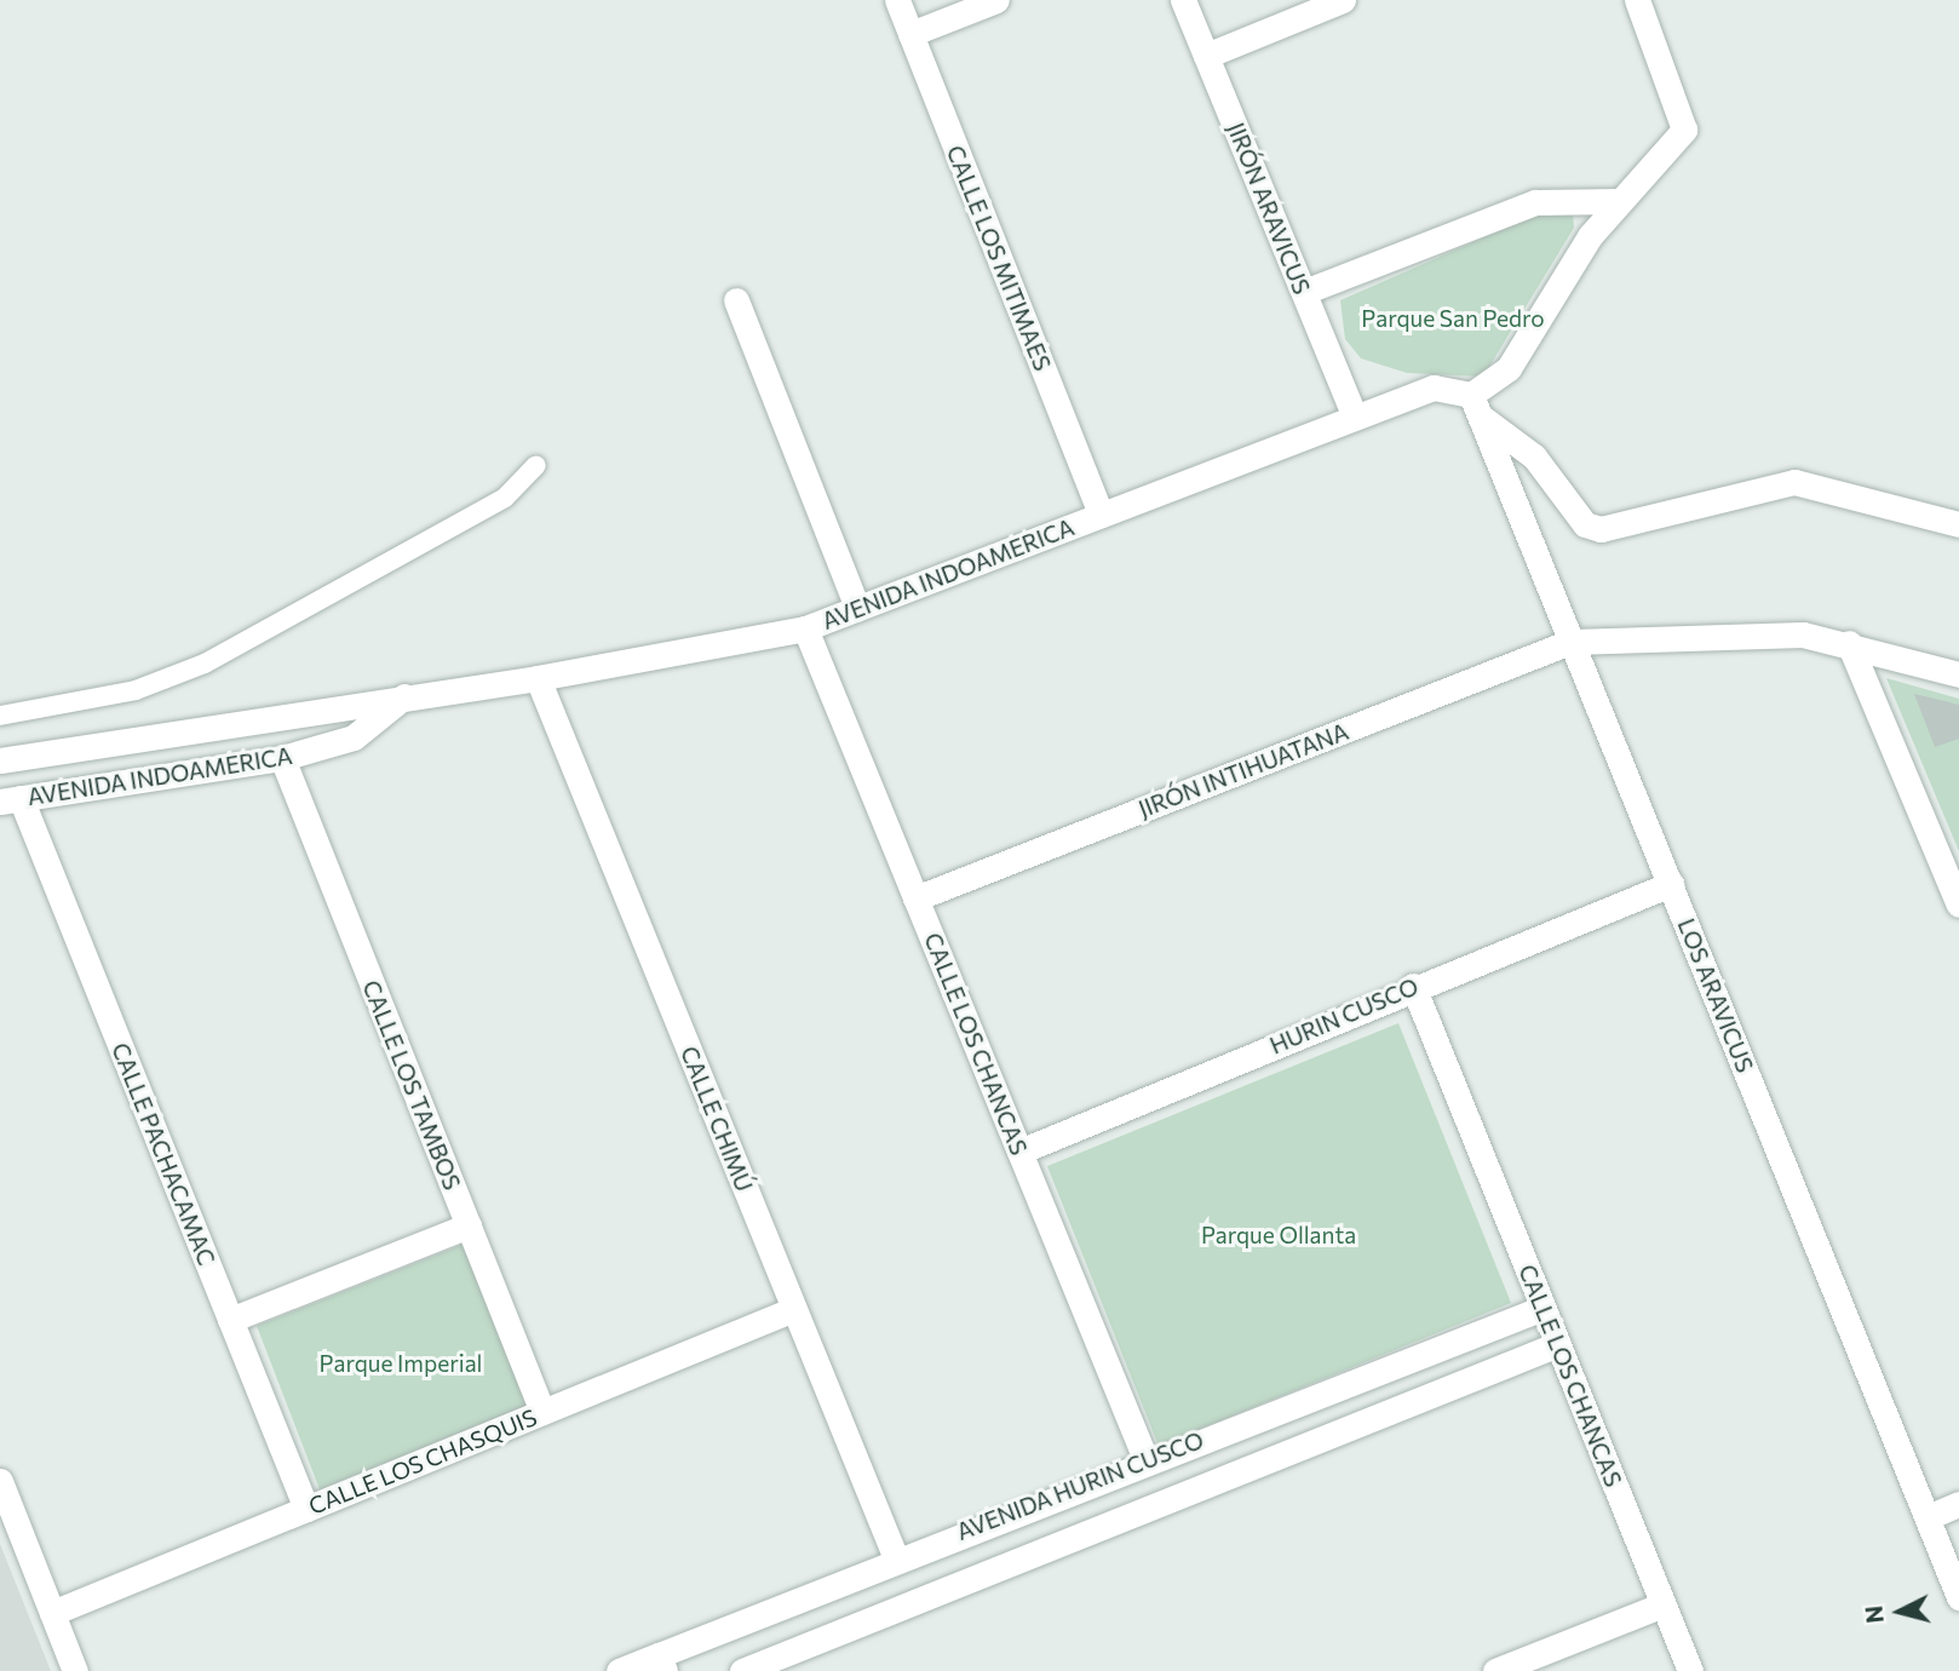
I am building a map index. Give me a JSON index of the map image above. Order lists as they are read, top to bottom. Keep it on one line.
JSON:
{"streets":{"street":["JIRÓN ARAVICUS","CALLE LOS MITIMAES","AVENIDA INDOAMERICA","JIRÓN INTIHUATANA","LOS ARAVICUS","HURIN CUSCO","CALLE LOS CHANCAS","CALLE LOS TAMBOS","CALLE CHIMÚ","CALLE PACHACAMAC","CALLE LOS CHASQUIS","AVENIDA HURIN CUSCO"]},"crossings":[["JIRÓN ARAVICUS","AVENIDA INDOAMERICA"],["CALLE LOS MITIMAES","AVENIDA INDOAMERICA"],["AVENIDA INDOAMERICA","LOS ARAVICUS"],["AVENIDA INDOAMERICA","CALLE LOS CHANCAS"],["AVENIDA INDOAMERICA","CALLE LOS TAMBOS"],["AVENIDA INDOAMERICA","CALLE CHIMÚ"],["AVENIDA INDOAMERICA","CALLE PACHACAMAC"],["JIRÓN INTIHUATANA","LOS ARAVICUS"],["JIRÓN INTIHUATANA","CALLE LOS CHANCAS"],["LOS ARAVICUS","HURIN CUSCO"],["HURIN CUSCO","CALLE LOS CHANCAS"],["CALLE LOS CHANCAS","AVENIDA HURIN CUSCO"],["CALLE LOS TAMBOS","CALLE LOS CHASQUIS"],["CALLE CHIMÚ","CALLE LOS CHASQUIS"],["CALLE CHIMÚ","AVENIDA HURIN CUSCO"],["CALLE PACHACAMAC","CALLE LOS CHASQUIS"]],"parks":["Parque San Pedro","Parque Ollanta","Parque Imperial"],"north":"left"}
